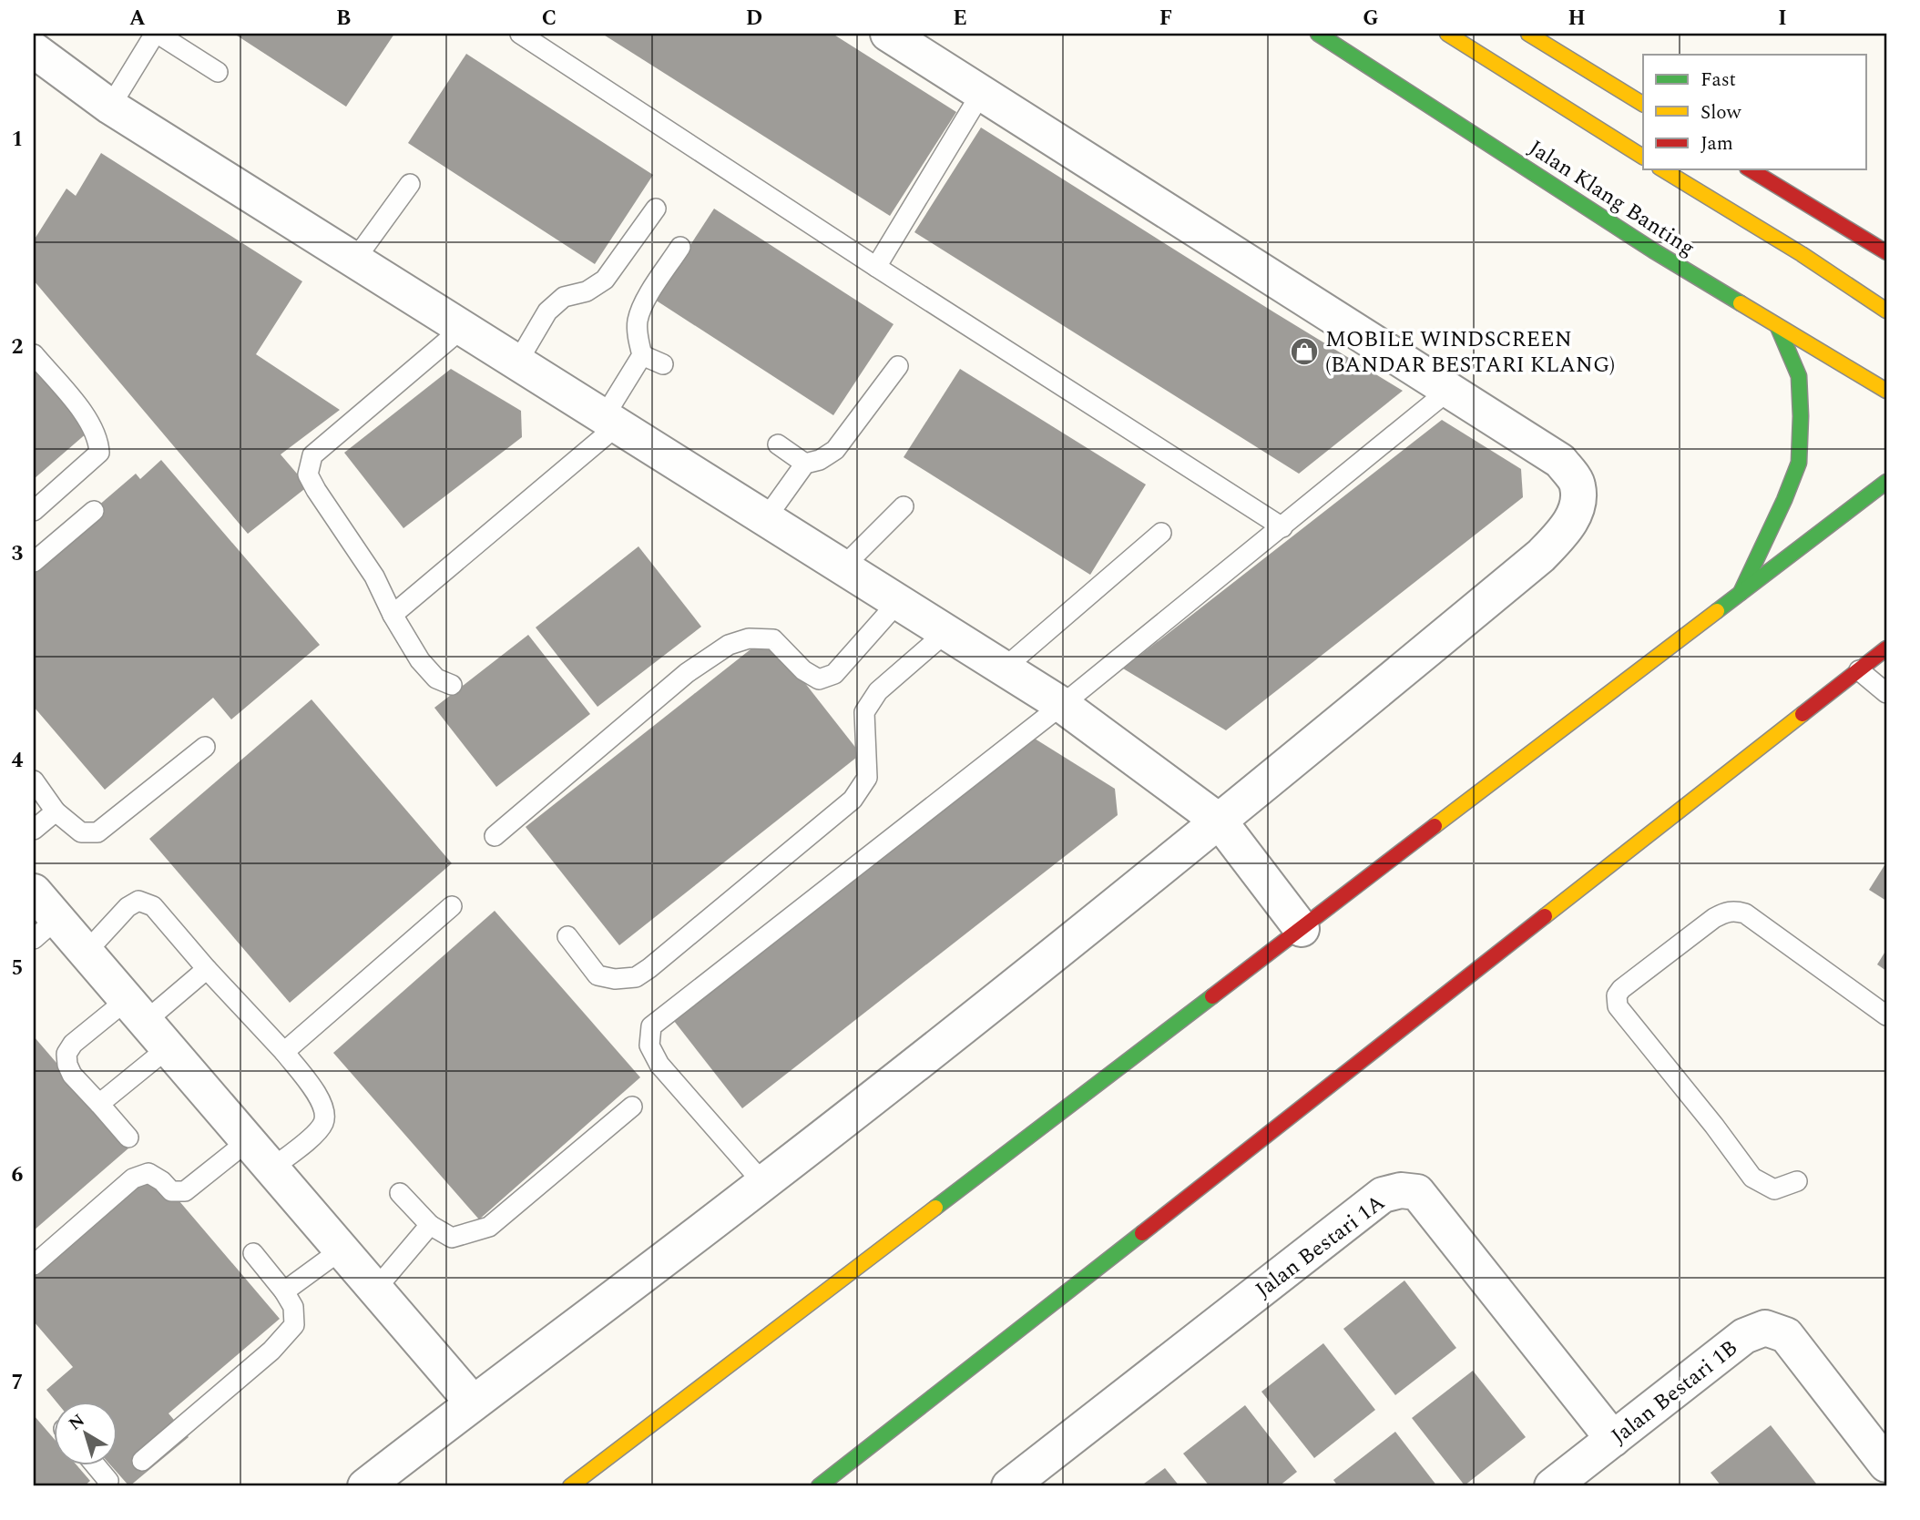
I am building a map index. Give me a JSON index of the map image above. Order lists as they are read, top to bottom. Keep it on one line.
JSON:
{"streets":{"main road":["Jalan Klang Banting"],"street":["Jalan Bestari 1A","Jalan Bestari 1B"]},"crossings":[["Jalan Bestari 1A","Jalan Bestari 1B"]],"places":{"shop":["MOBILE WINDSCREEN (BANDAR BESTARI KLANG)"]},"legend":["Fast","Slow","Jam"],"north":"top left","grid":{"columns":["A","B","C","D","E","F","G","H","I"],"rows":["1","2","3","4","5","6","7"]}}
